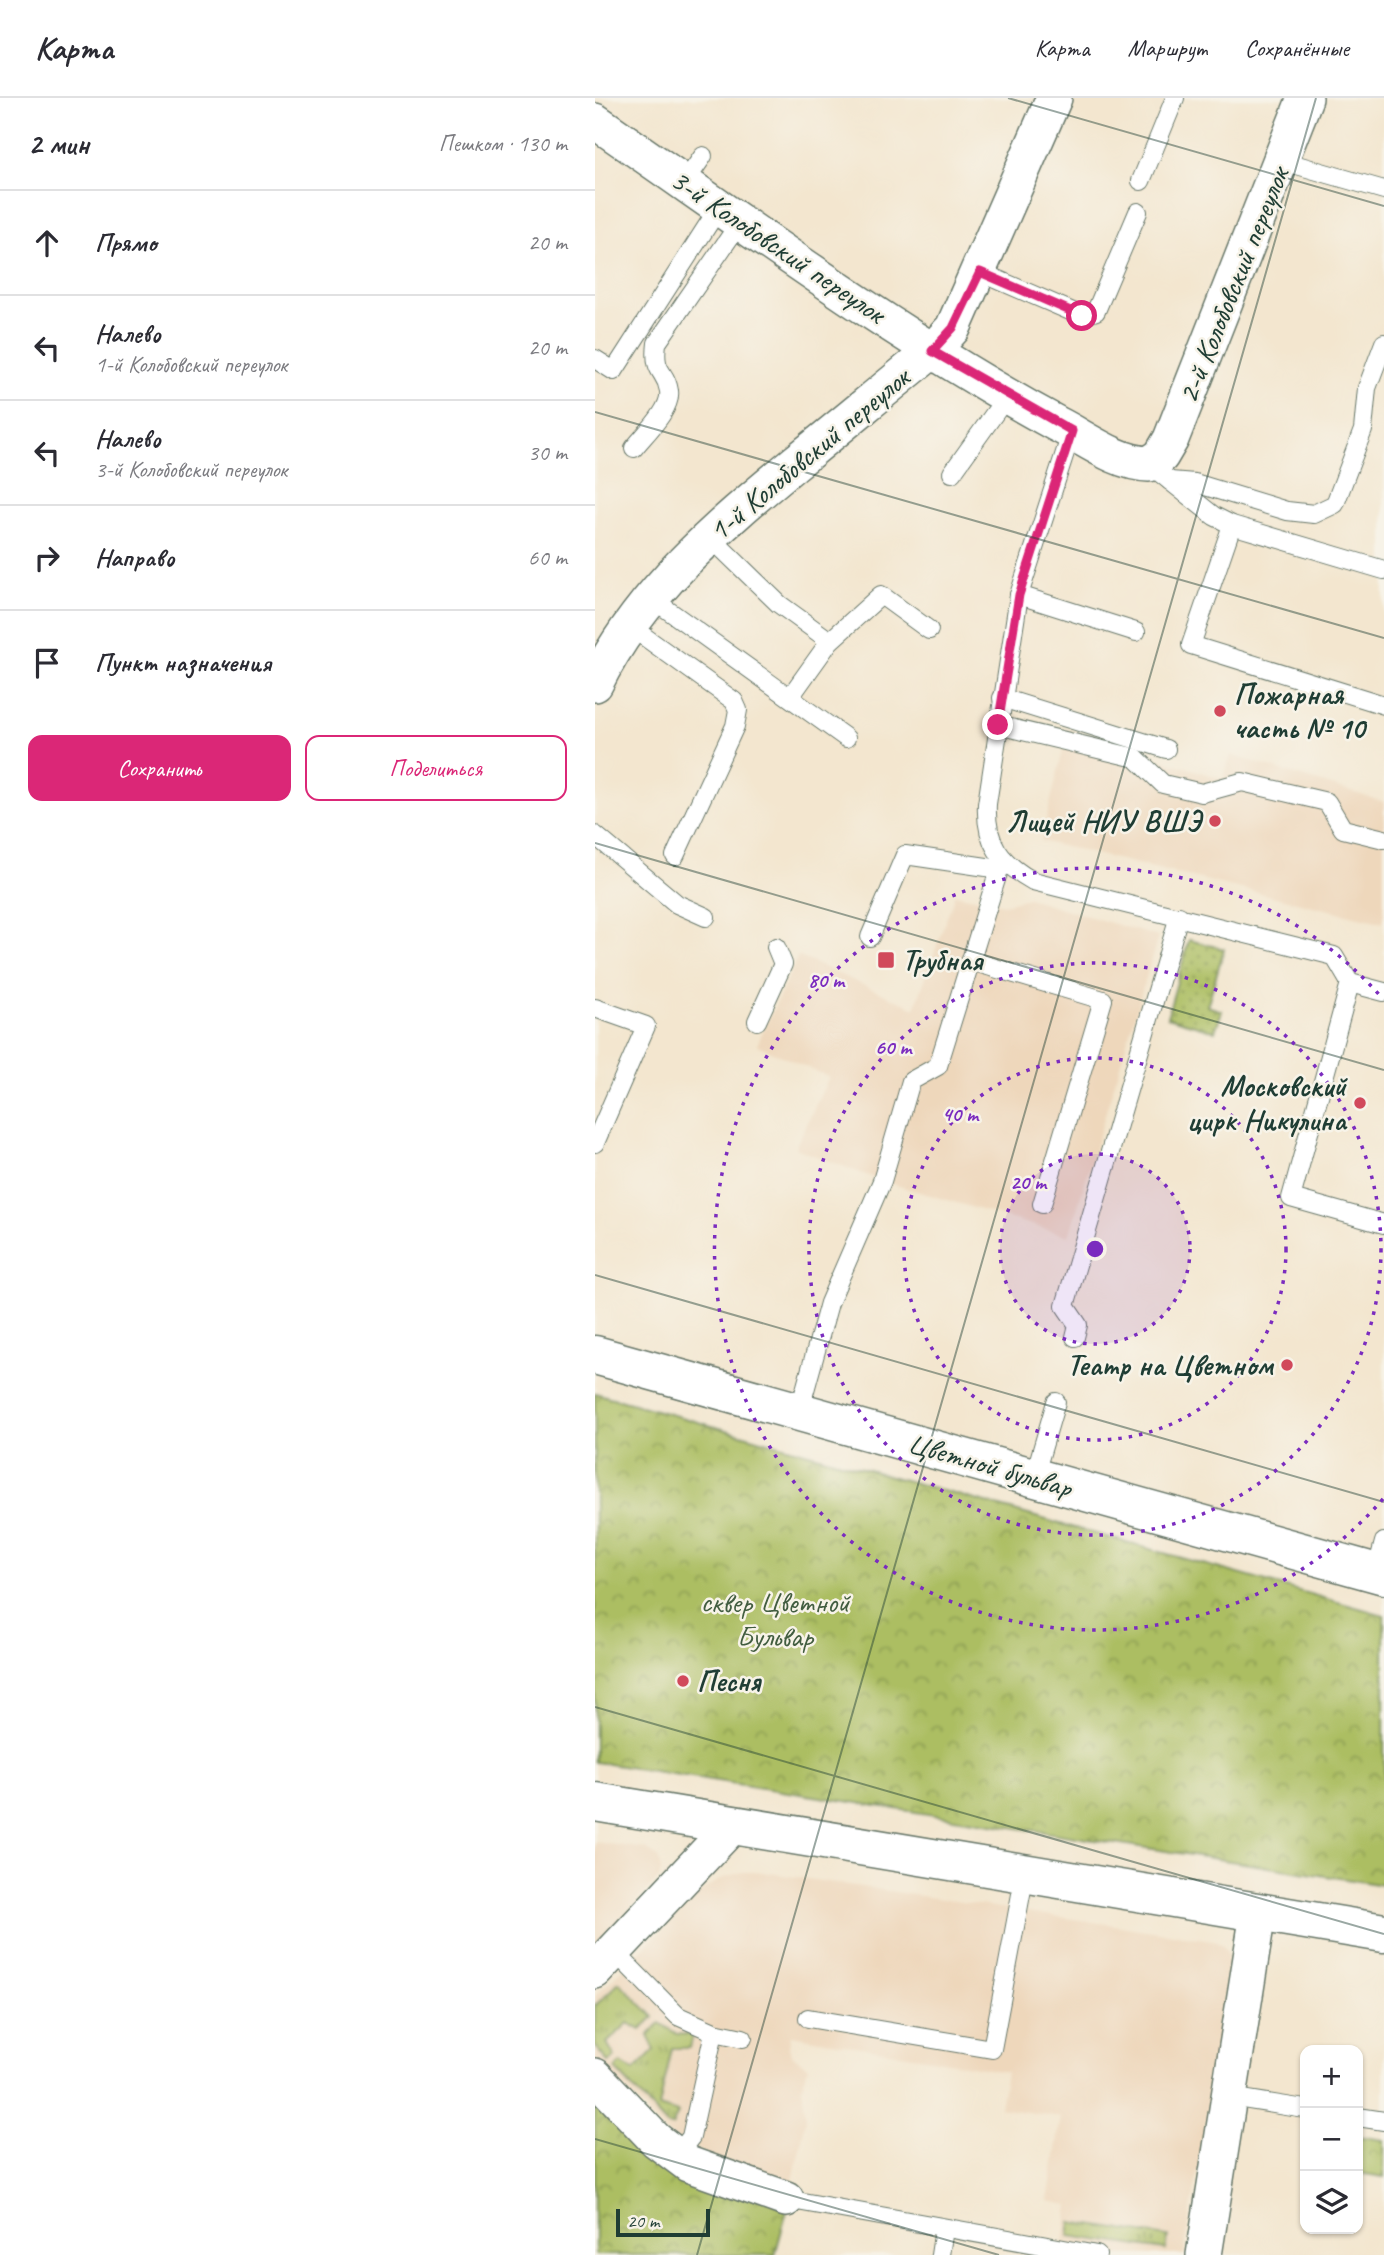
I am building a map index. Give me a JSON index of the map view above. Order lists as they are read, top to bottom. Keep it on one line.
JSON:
{"streets":{"main road":["Цветной бульвар"],"street":["3-й Колобовский переулок","2-й Колобовский переулок","1-й Колобовский переулок"]},"crossings":[["3-й Колобовский переулок","2-й Колобовский переулок"],["3-й Колобовский переулок","1-й Колобовский переулок"]],"parks":["сквер Цветной Бульвар"],"places":{"other":["Пожарная часть № 10","Лицей НИУ ВШЭ","Московский цирк Никулина","Театр на Цветном","Песня"],"transit":["Трубная"]},"scale_bar":"20 m","page":{"header":"Карта","nav":["Карта","Маршрут","Сохранённые"],"heading":["2 мин","Пешком · 130 m"],"list":[["Прямо","20 m"],["Налево","1-й Колобовский переулок","20 m"],["Налево","3-й Колобовский переулок","30 m"],["Направо","60 m"],"Пункт назначения"],"buttons":["Сохранить","Поделиться"],"map_buttons":["+","−"],"scale":"20 m"},"rings":["80 m","60 m","40 m","20 m"]}
